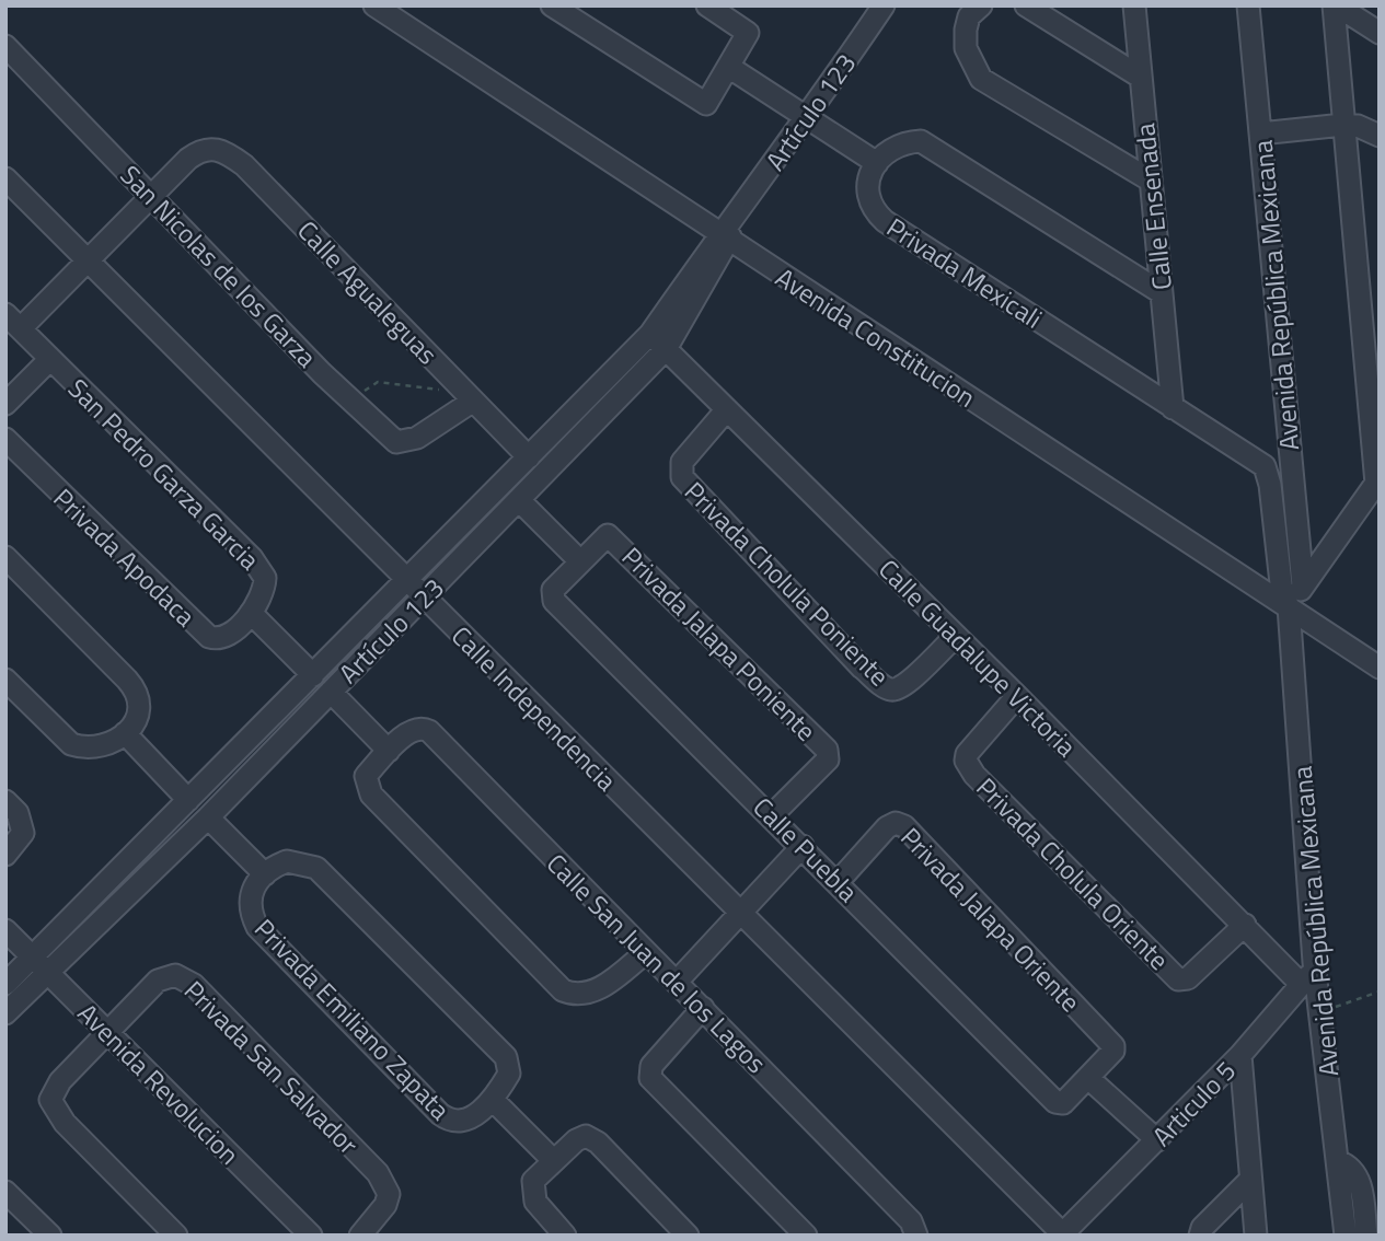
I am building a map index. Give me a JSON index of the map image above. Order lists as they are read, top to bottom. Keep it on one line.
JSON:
{"streets":{"street":["Artículo 123","Calle Ensenada","San Nicolas de los Garza","Privada Mexicali","Calle Agualeguas","Avenida República Mexicana","Avenida Constitucion","San Pedro Garza Garcia","Privada Apodaca","Privada Cholula Poniente","Privada Jalapa Poniente","Calle Guadalupe Victoria","Calle Independencia","Calle Puebla","Privada Cholula Oriente","Privada Jalapa Oriente","Calle San Juan de los Lagos","Privada Emiliano Zapata","Privada San Salvador","Avenida Revolucion","Articulo 5"]},"crossings":[["Artículo 123","Calle Agualeguas"],["Artículo 123","Avenida Constitucion"],["Artículo 123","San Pedro Garza Garcia"],["Artículo 123","Calle Guadalupe Victoria"],["Artículo 123","Calle Independencia"],["Artículo 123","Privada Emiliano Zapata"],["Artículo 123","Avenida Revolucion"],["Calle Ensenada","Privada Mexicali"],["San Nicolas de los Garza","Calle Agualeguas"],["Privada Mexicali","Avenida República Mexicana"],["Privada Mexicali","Avenida Constitucion"],["Avenida República Mexicana","Avenida Constitucion"],["Avenida República Mexicana","Articulo 5"],["San Pedro Garza Garcia","Privada Apodaca"],["Privada Cholula Poniente","Calle Guadalupe Victoria"],["Privada Jalapa Poniente","Calle Puebla"],["Calle Guadalupe Victoria","Privada Cholula Oriente"],["Calle Guadalupe Victoria","Articulo 5"],["Calle Independencia","Articulo 5"],["Calle Puebla","Privada Jalapa Oriente"],["Privada San Salvador","Avenida Revolucion"]]}
